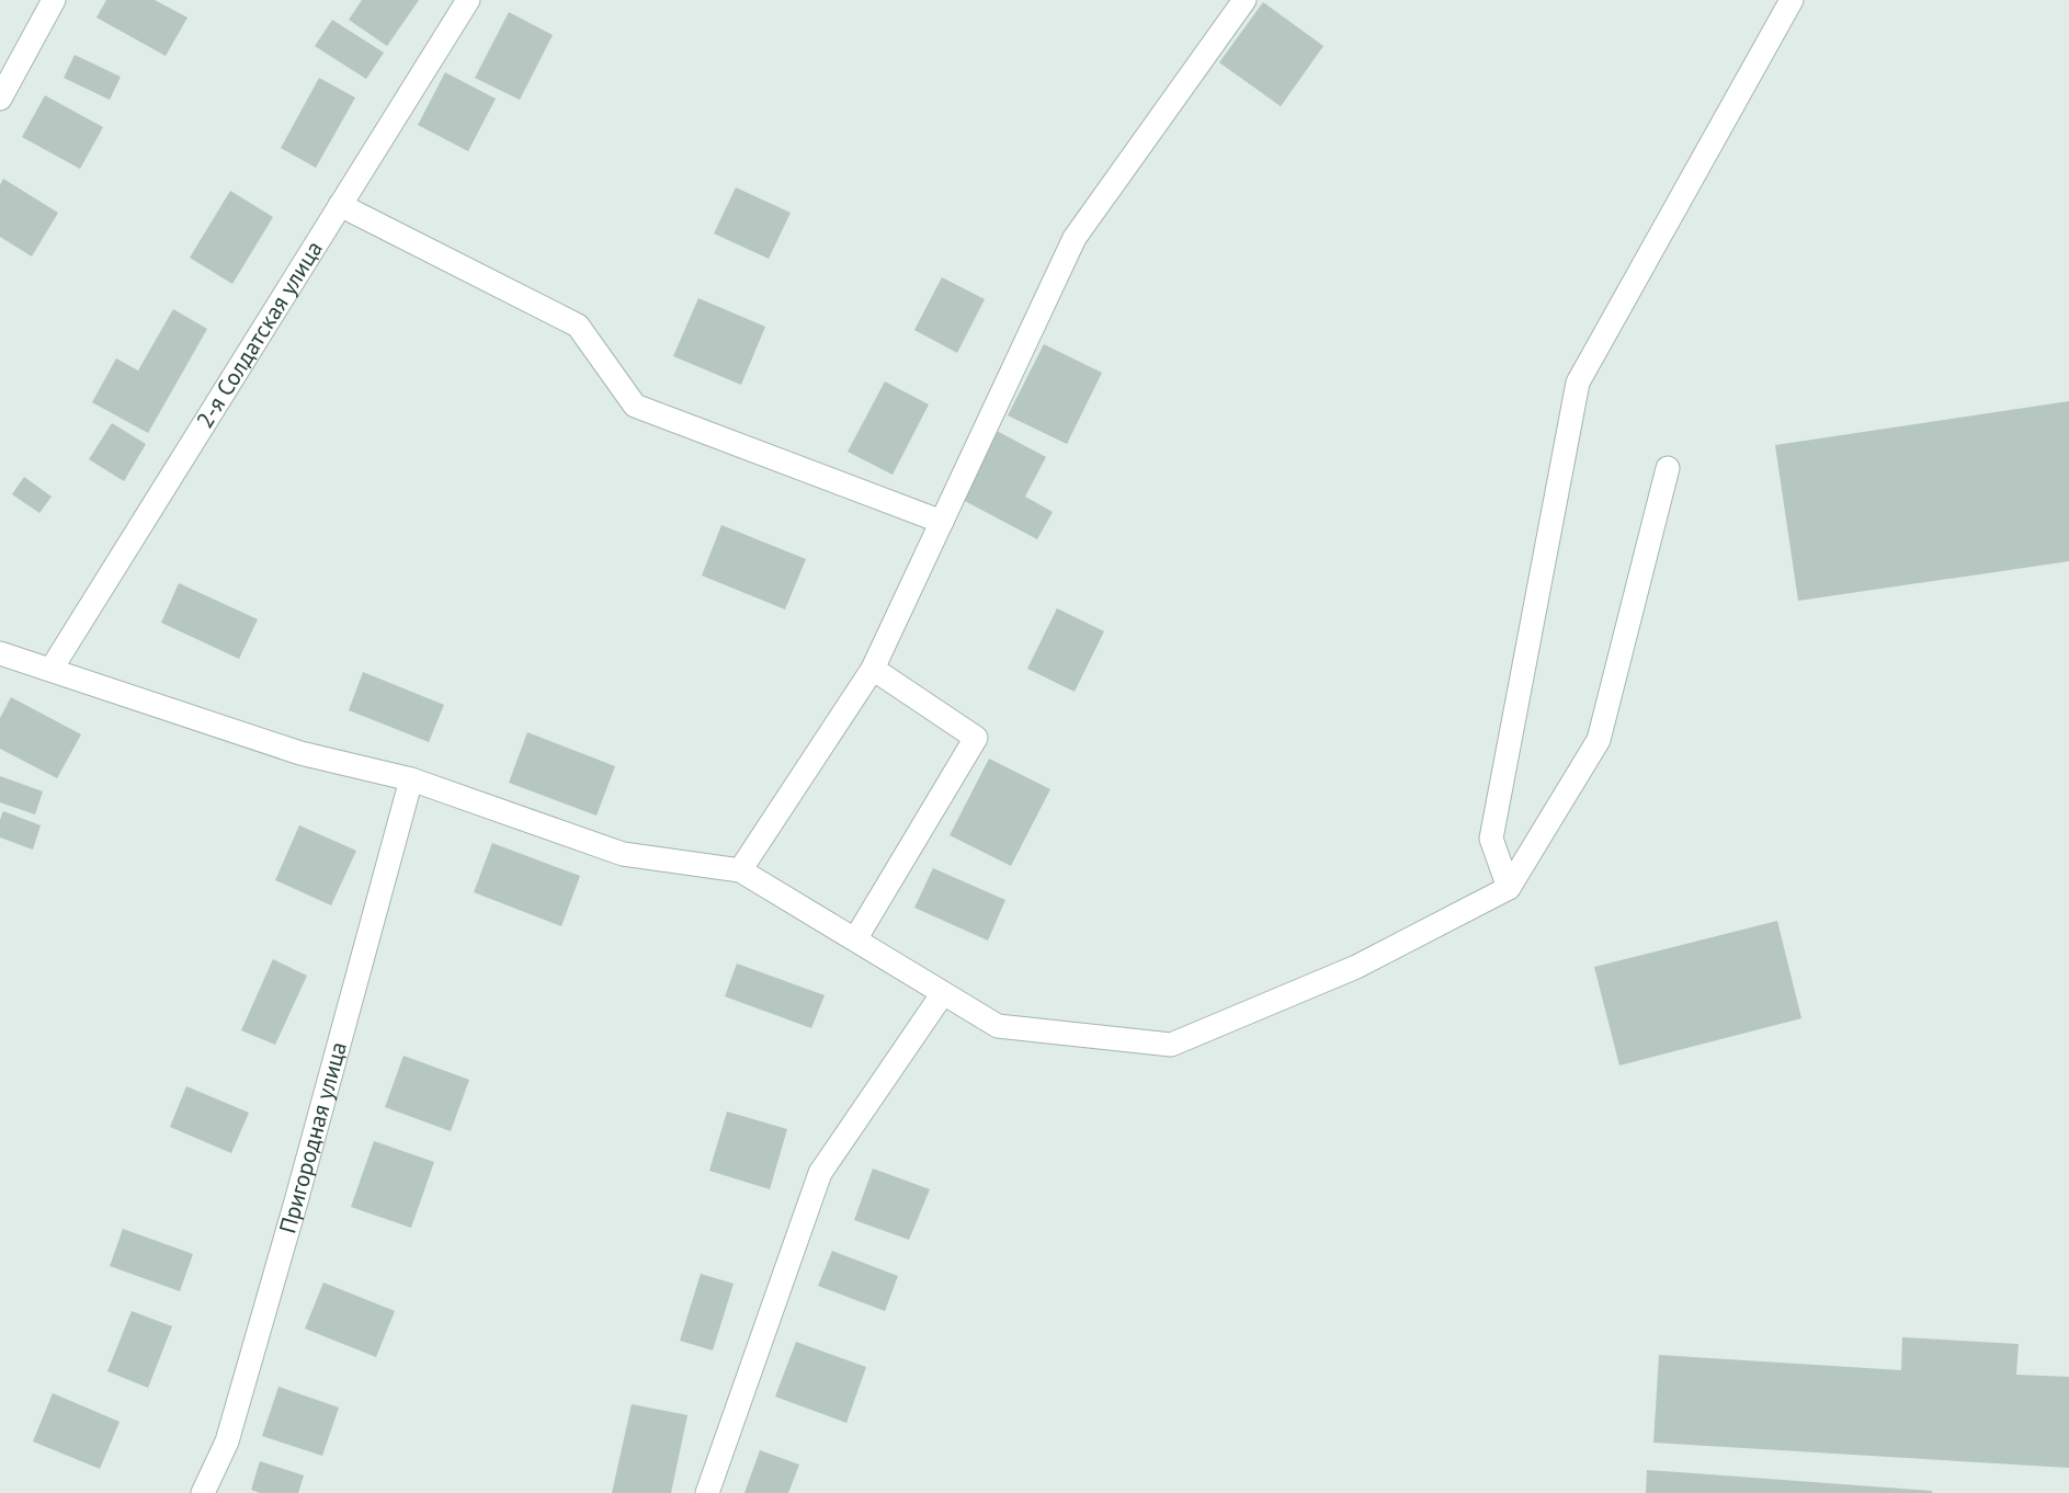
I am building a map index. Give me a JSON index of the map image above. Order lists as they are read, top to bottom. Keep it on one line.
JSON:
{"streets":{"street":["2-я Солдатская улица","Пригородная улица"]}}
